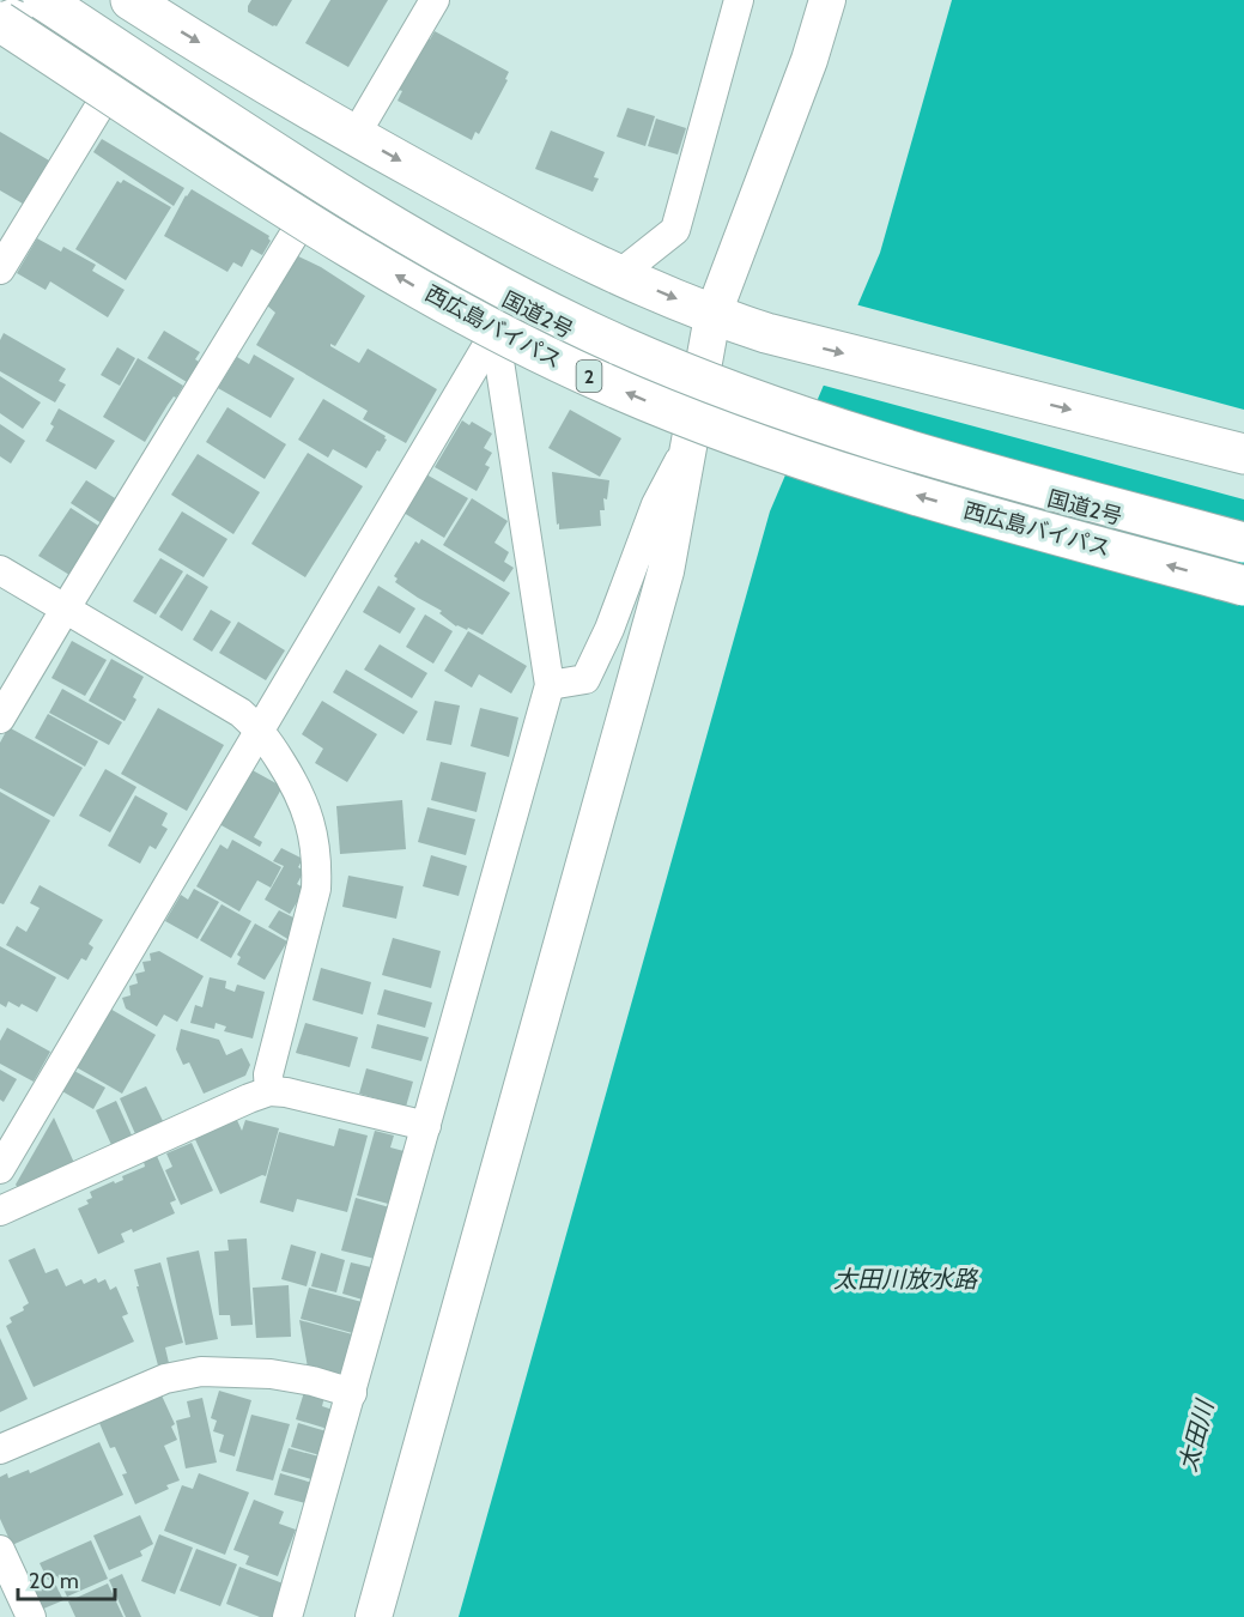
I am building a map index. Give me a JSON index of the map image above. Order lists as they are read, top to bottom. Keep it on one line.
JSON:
{"streets":{"highway":["国道2号","西広島バイパス","2"]},"water":["太田川放水路","太田川"],"scale_bar":"20 m"}
